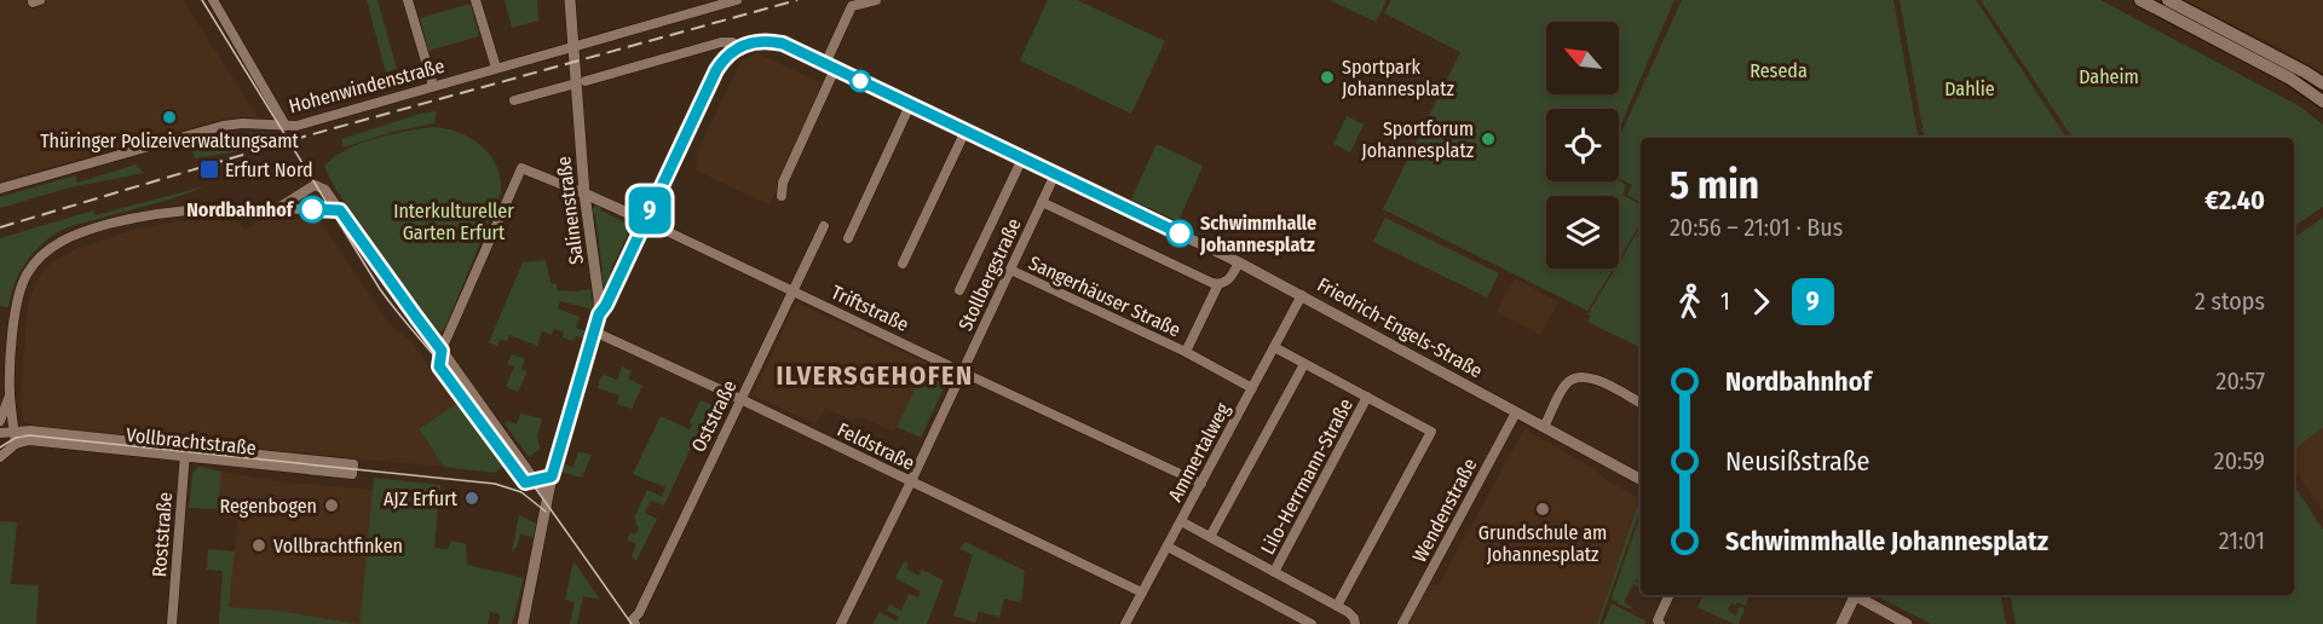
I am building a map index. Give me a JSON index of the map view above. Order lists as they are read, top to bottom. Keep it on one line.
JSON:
{"streets":{"street":["Hohenwindenstraße","Salinenstraße","Stollbergstraße","Sangerhäuser Straße","Triftstraße","Friedrich-Engels-Straße","Oststraße","Vollbrachtstraße","Feldstraße","Ammertalweg","Lilo-Herrmann-Straße","Wendenstraße","Roststraße"]},"crossings":[["Hohenwindenstraße","Salinenstraße"],["Salinenstraße","Triftstraße"],["Salinenstraße","Feldstraße"],["Stollbergstraße","Sangerhäuser Straße"],["Stollbergstraße","Triftstraße"],["Stollbergstraße","Friedrich-Engels-Straße"],["Stollbergstraße","Feldstraße"],["Sangerhäuser Straße","Ammertalweg"],["Triftstraße","Oststraße"],["Triftstraße","Ammertalweg"],["Friedrich-Engels-Straße","Ammertalweg"],["Friedrich-Engels-Straße","Wendenstraße"],["Oststraße","Feldstraße"],["Vollbrachtstraße","Roststraße"],["Feldstraße","Ammertalweg"],["Ammertalweg","Lilo-Herrmann-Straße"]],"districts":["ILVERSGEHOFEN"],"parks":["Reseda","Daheim","Dahlie","Interkultureller Garten Erfurt"],"places":{"other":["Sportpark Johannesplatz","Thüringer Polizeiverwaltungsamt","Sportforum Johannesplatz","Nordbahnhof","Schwimmhalle Johannesplatz","AJZ Erfurt","Regenbogen","Grundschule am Johannesplatz","Vollbrachtfinken"],"transit":["Erfurt Nord"]},"lines":["bus line 9"],"north":"top left","page":{"on_map":"9","heading":["5 min","20:56 – 21:01 · Bus","€2.40"],"legs":["1","9","2 stops"],"list":[{"name":"Nordbahnhof","value":"20:57"},{"name":"Neusißstraße","value":"20:59"},{"name":"Schwimmhalle Johannesplatz","value":"21:01"}]}}
